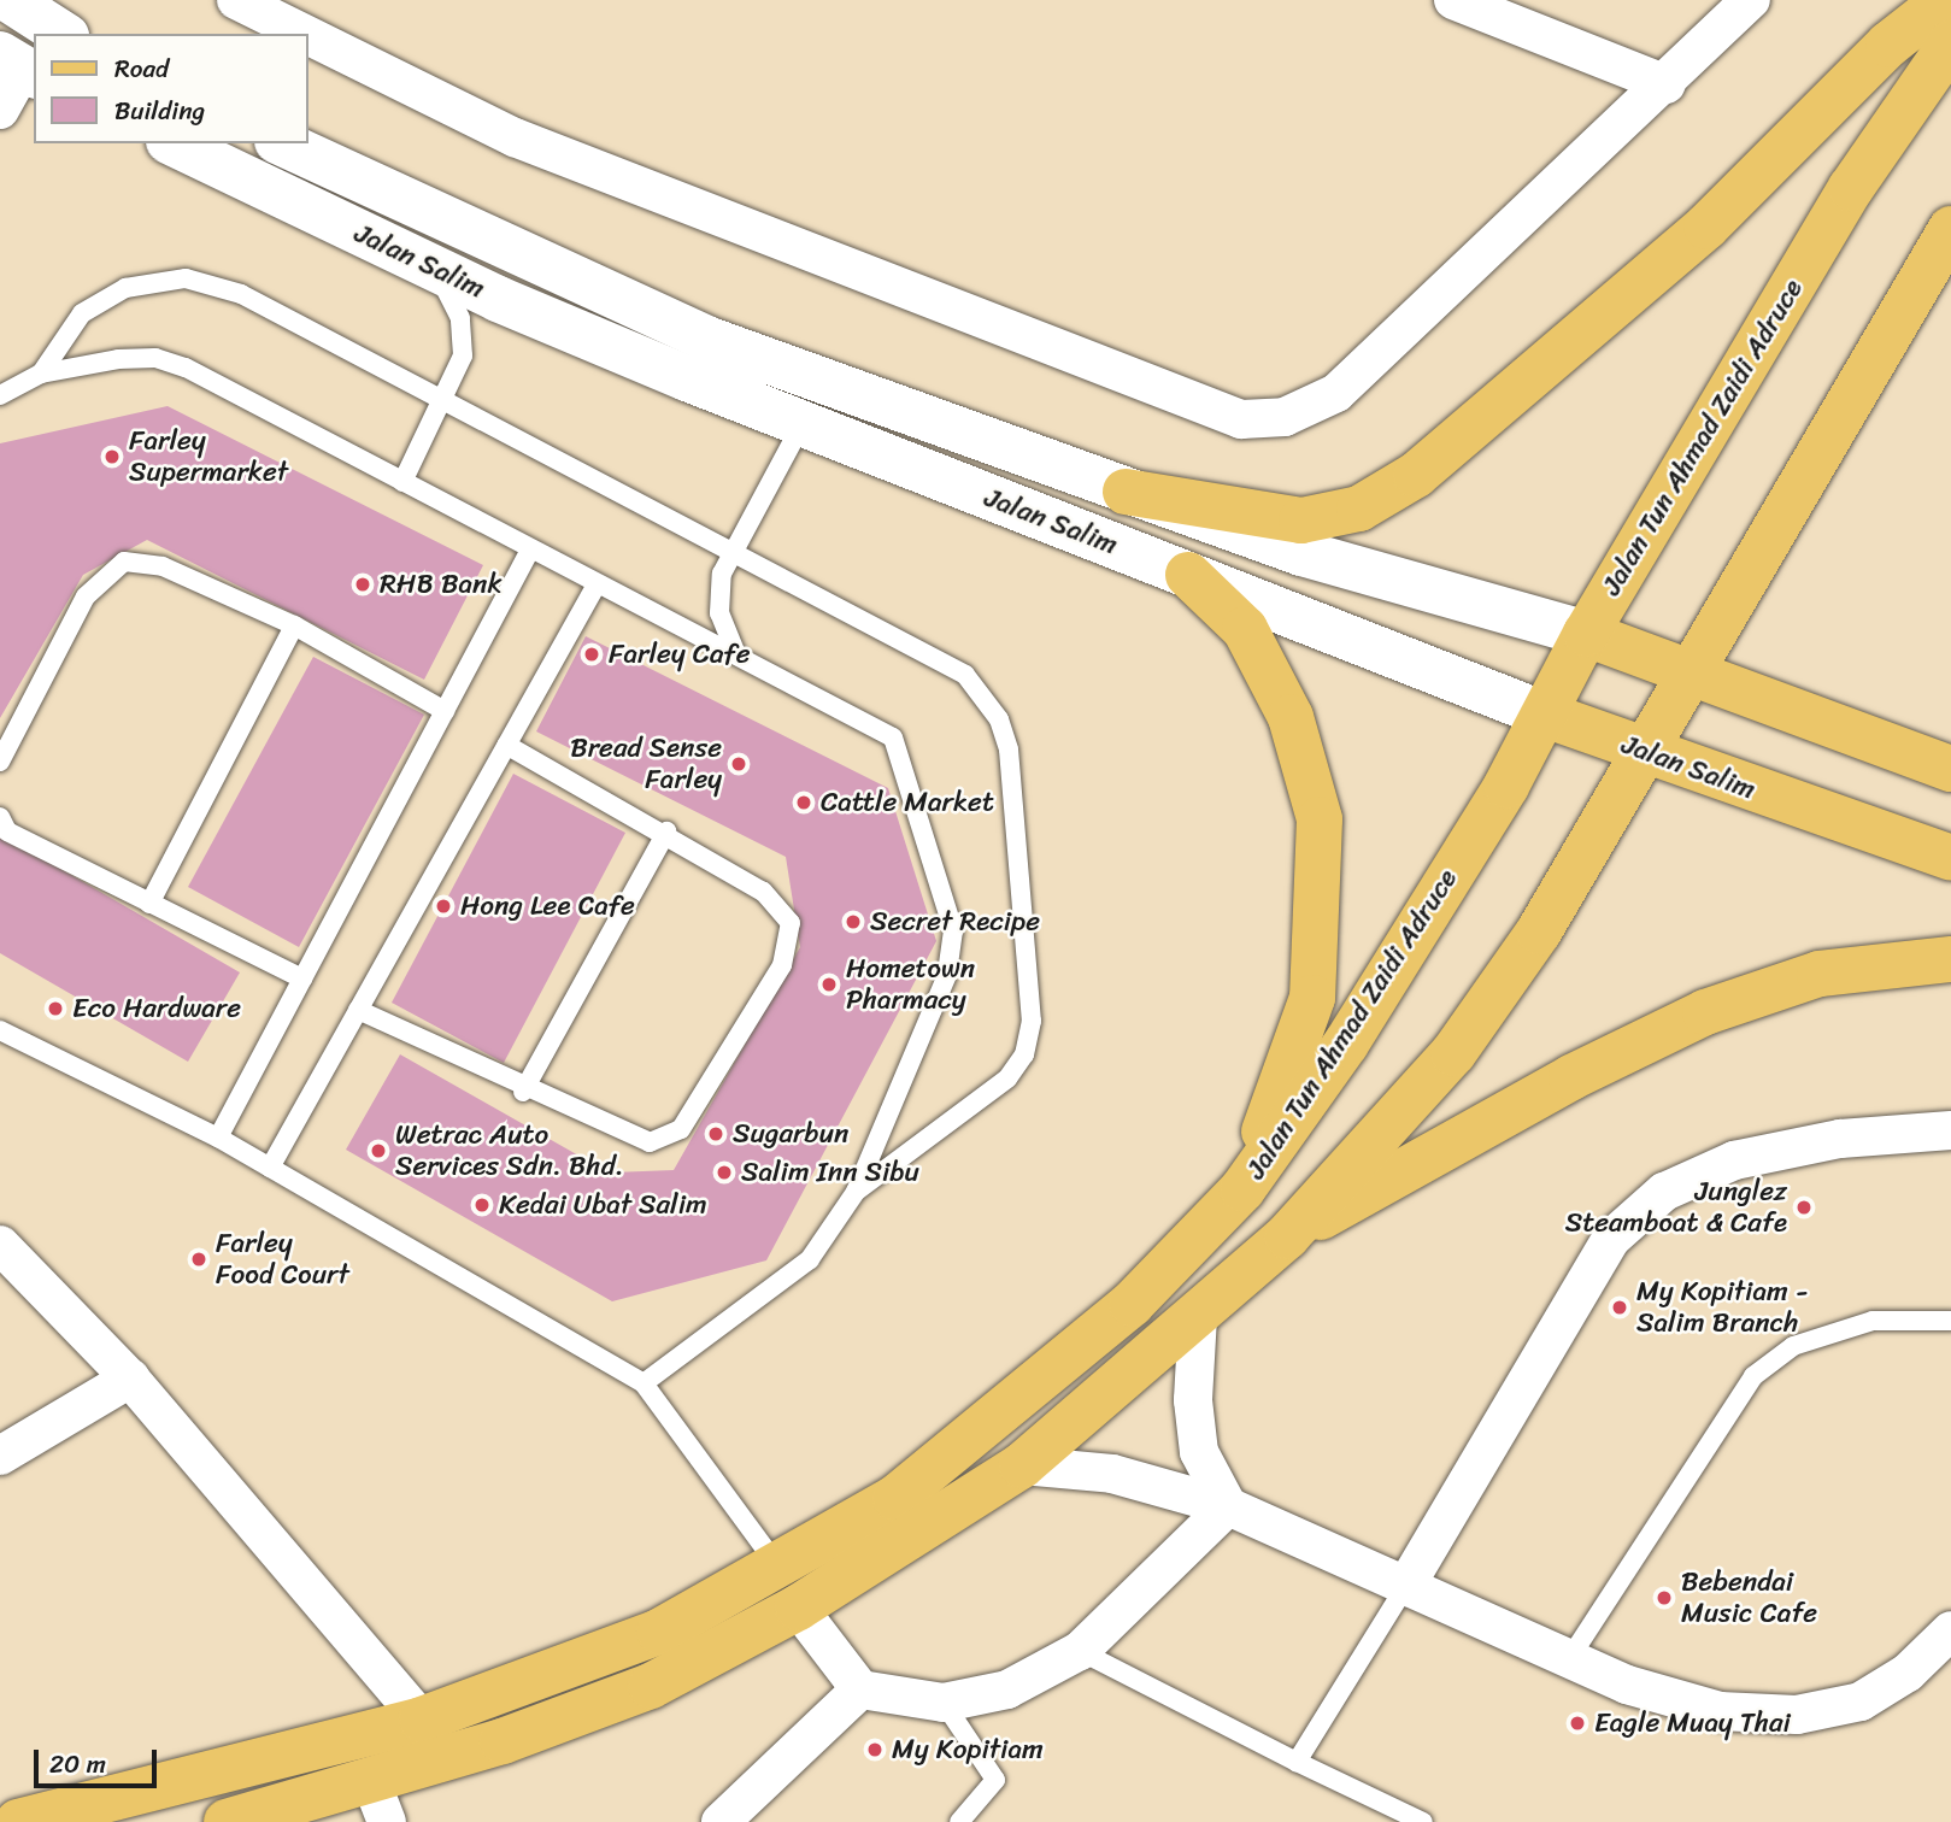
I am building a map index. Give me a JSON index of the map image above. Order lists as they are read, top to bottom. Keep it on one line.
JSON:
{"streets":{"main road":["Jalan Salim","Jalan Tun Ahmad Zaidi Adruce"]},"crossings":[["Jalan Salim","Jalan Tun Ahmad Zaidi Adruce"]],"places":["Farley Supermarket","RHB Bank","Farley Cafe","Bread Sense Farley","Cattle Market","Hong Lee Cafe","Secret Recipe","Hometown Pharmacy","Eco Hardware","Sugarbun","Wetrac Auto Services Sdn. Bhd.","Salim Inn Sibu","Kedai Ubat Salim","Junglez Steamboat & Cafe","Farley Food Court","My Kopitiam - Salim Branch","Bebendai Music Cafe","Eagle Muay Thai","My Kopitiam"],"legend":["Road","Building"],"scale_bar":"20 m"}
